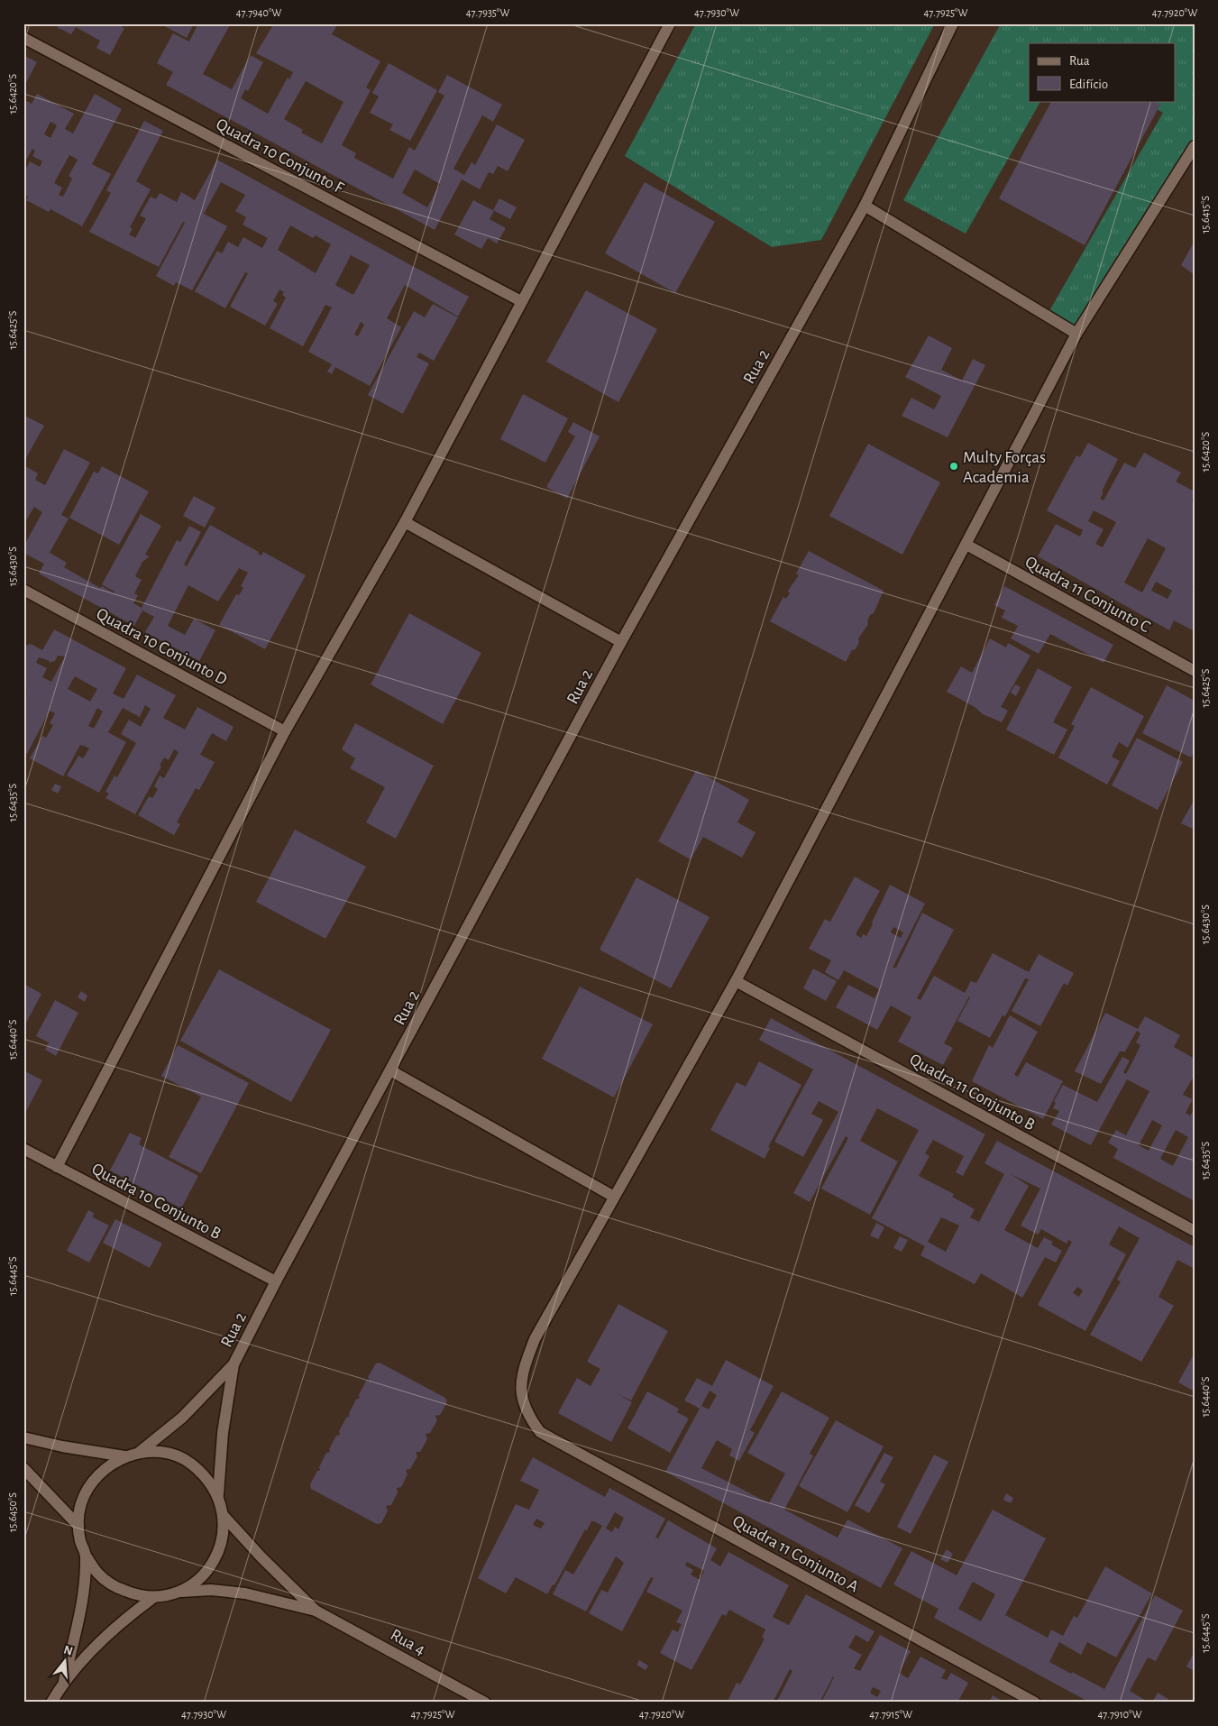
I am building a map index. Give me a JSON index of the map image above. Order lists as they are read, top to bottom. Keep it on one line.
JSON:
{"streets":{"street":["Quadra 10 Conjunto F","Rua 2","Quadra 11 Conjunto C","Quadra 10 Conjunto D","Quadra 11 Conjunto B","Quadra 10 Conjunto B","Quadra 11 Conjunto A","Rua 4"]},"crossings":[["Rua 2","Quadra 10 Conjunto B"]],"places":["Multy Forças Academia"],"legend":["Rua","Edifício"],"north":"top","coordinates":["47.7940°W","47.7935°W","47.7930°W","47.7925°W","47.7920°W","15.6420°S","15.6415°S","15.6425°S","15.6430°S","15.6435°S","15.6440°S","15.6445°S","15.6450°S","47.7915°W","47.7910°W"]}
